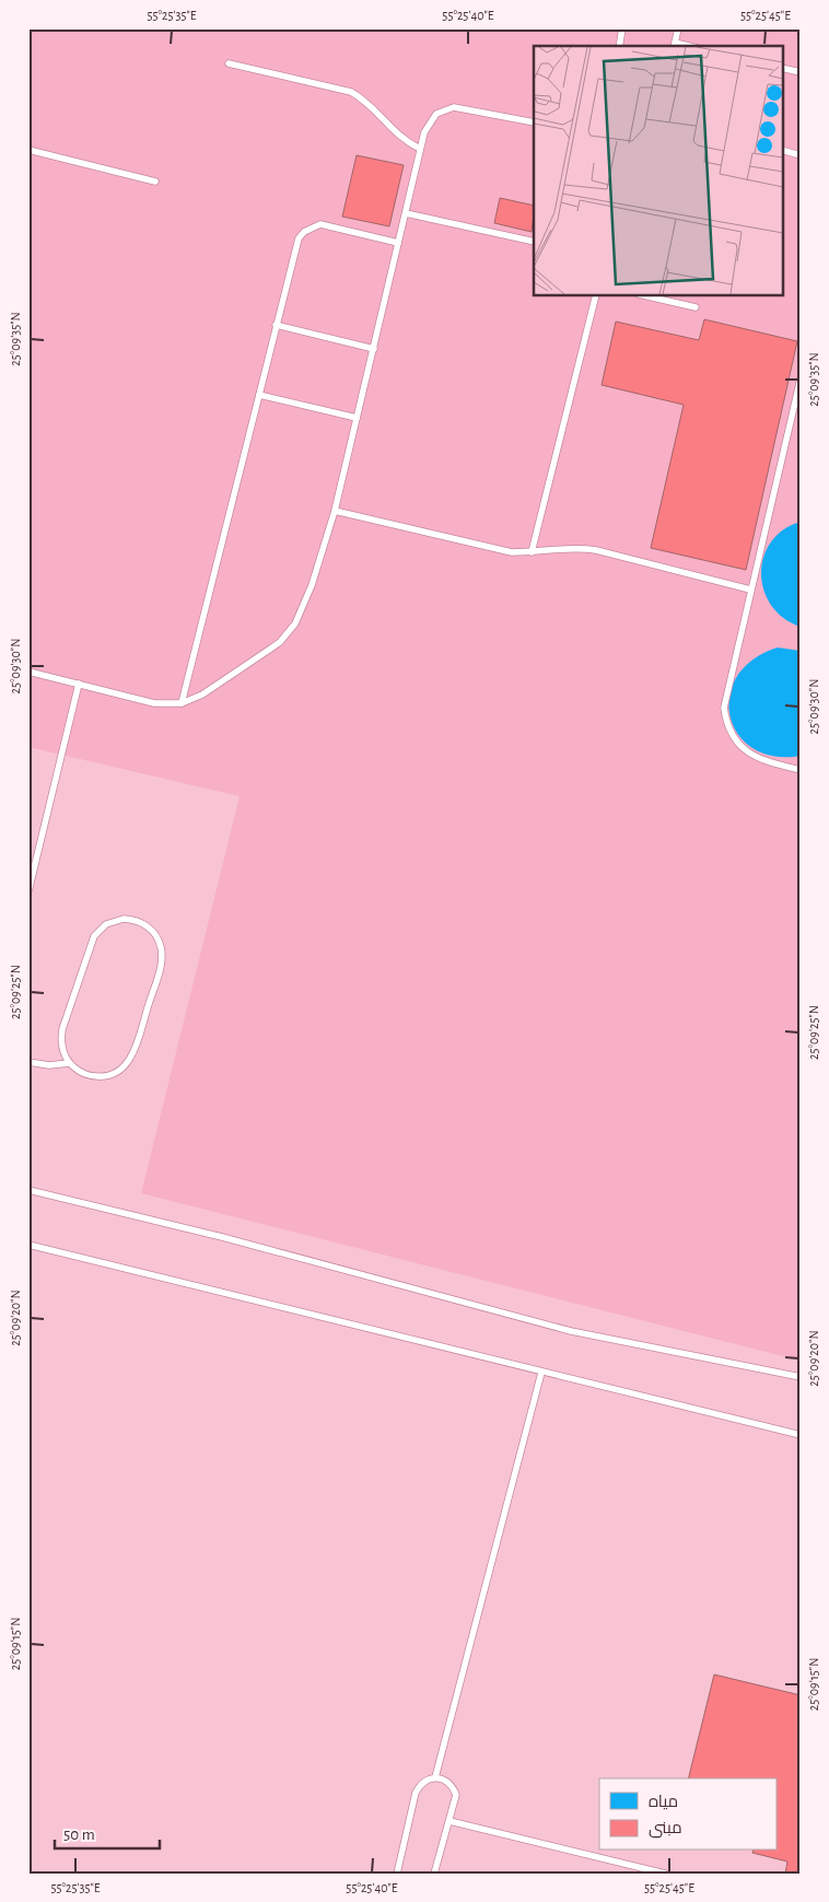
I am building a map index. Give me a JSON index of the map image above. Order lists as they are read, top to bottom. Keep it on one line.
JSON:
{"legend":["مياه","مبنى"],"scale_bar":"50 m","coordinates":["55°25'35\"E","55°25'40\"E","55°25'45\"E","25°09'35\"N","25°09'30\"N","25°09'25\"N","25°09'20\"N","25°09'15\"N"]}
